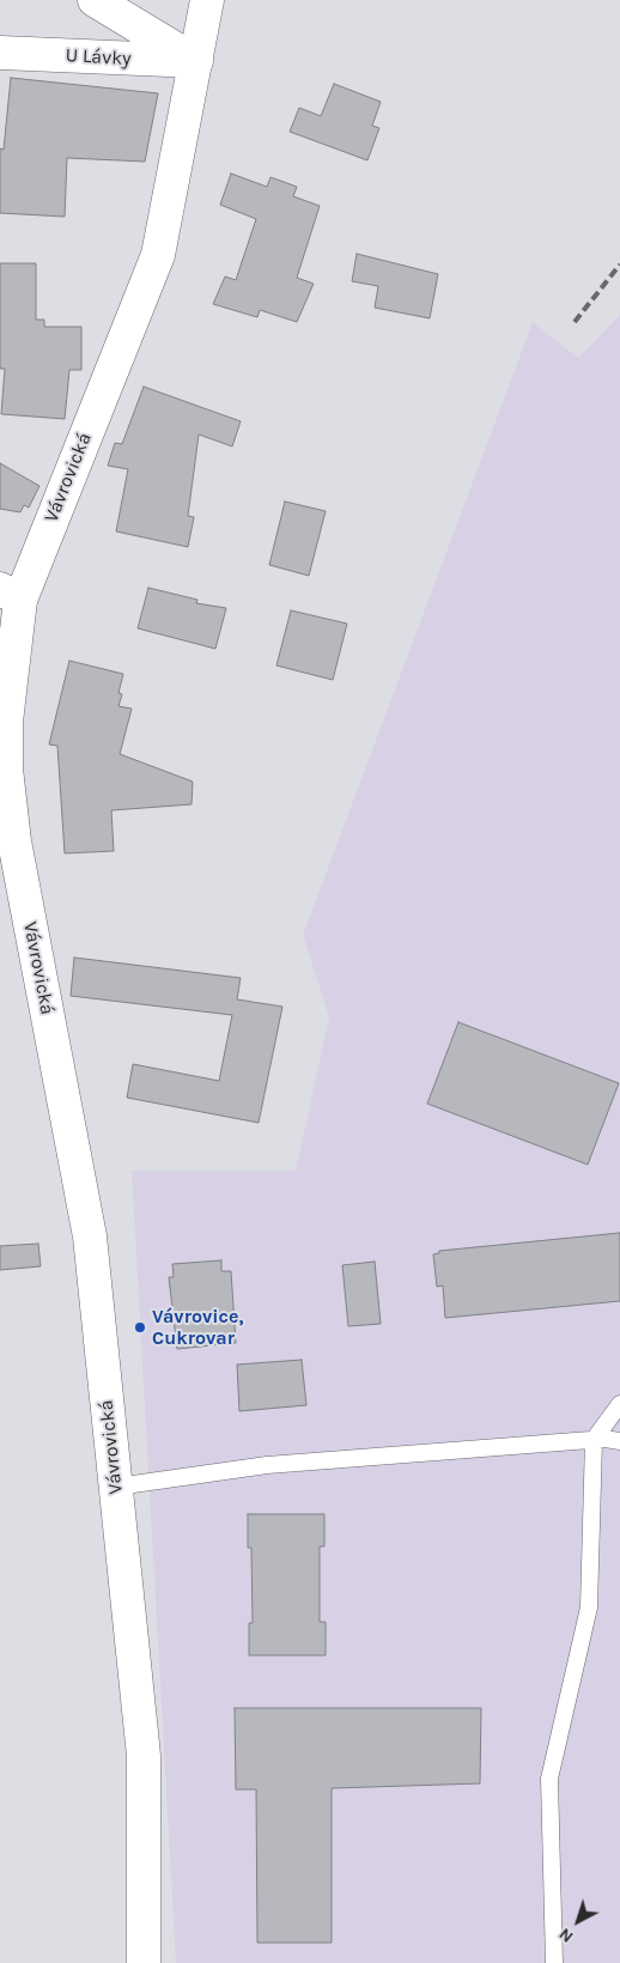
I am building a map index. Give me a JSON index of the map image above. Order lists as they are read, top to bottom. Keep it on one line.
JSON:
{"streets":{"street":["U Lávky","Vávrovická"]},"crossings":[["U Lávky","Vávrovická"]],"places":["Vávrovice, Cukrovar"],"north":"bottom left"}
